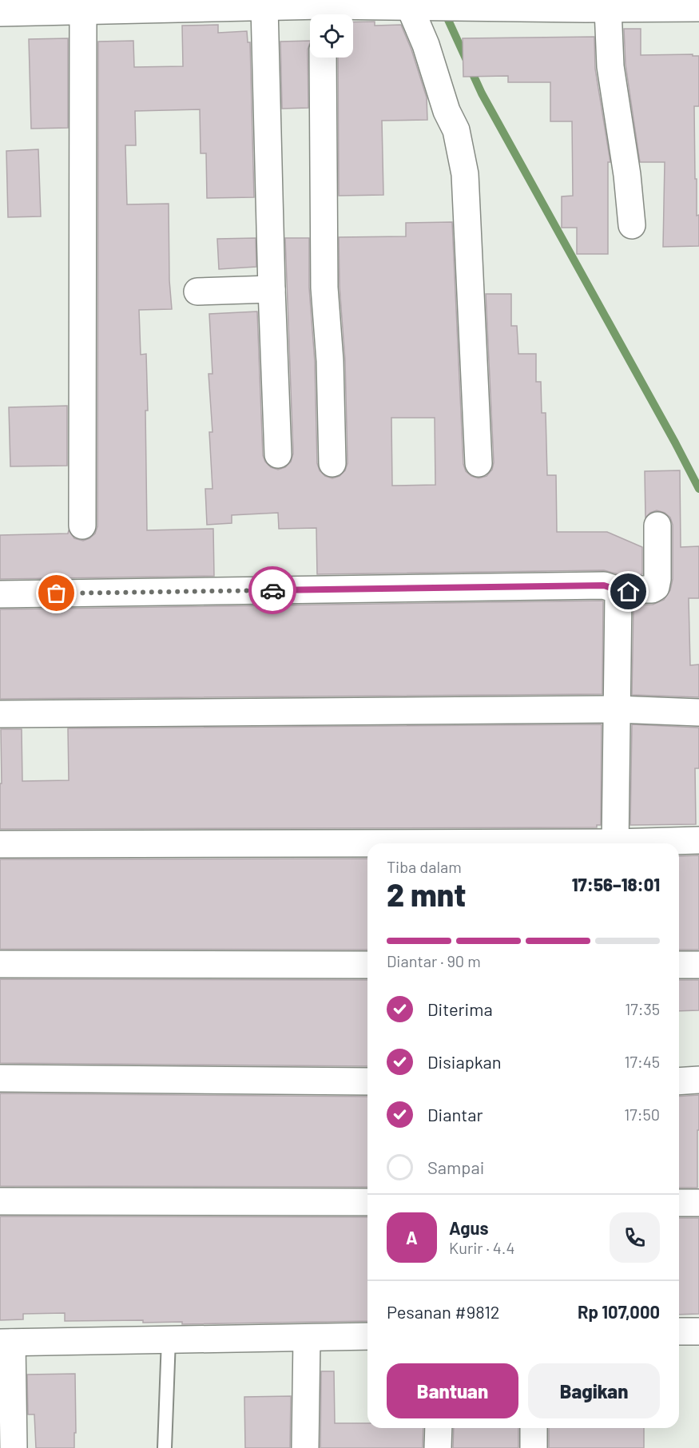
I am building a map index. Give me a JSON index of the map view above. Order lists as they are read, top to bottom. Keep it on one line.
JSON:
{"page":{"heading":["2 mnt","Tiba dalam","17:56–18:01"],"panel":["Agus","Kurir · 4.4","Pesanan #9812","Rp 107,000"],"bar":"Diantar · 90 m","list":[["Diterima","17:35"],["Disiapkan","17:45"],["Diantar","17:50"],"Sampai"],"round":"A","buttons":["Bantuan","Bagikan"]}}
